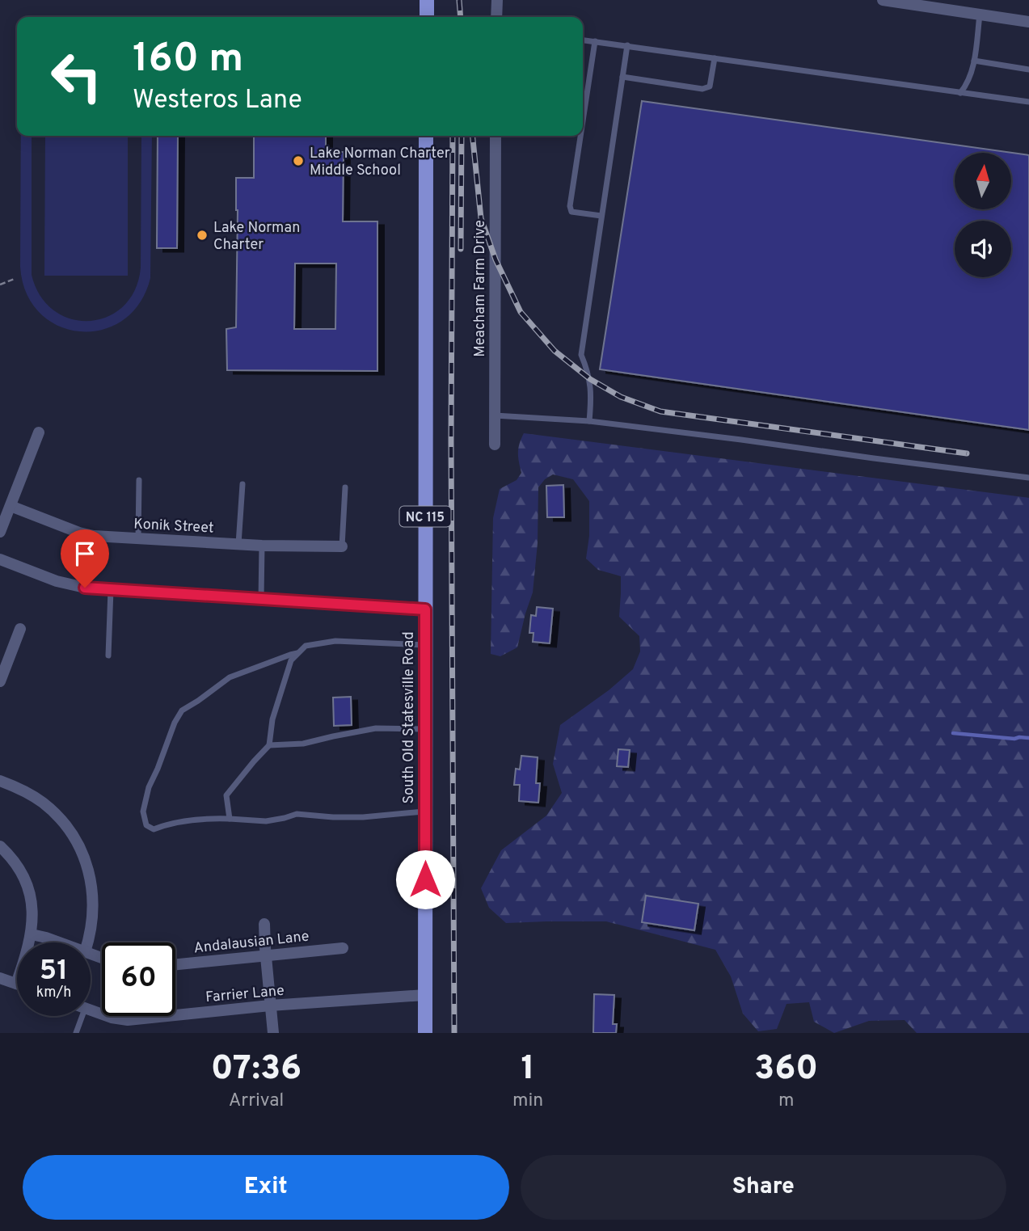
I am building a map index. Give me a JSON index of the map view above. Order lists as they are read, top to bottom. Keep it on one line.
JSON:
{"streets":{"main road":["NC 115","South Old Statesville Road"],"street":["Meacham Farm Drive","Konik Street","Andalausian Lane","Farrier Lane"]},"crossings":[["South Old Statesville Road","Farrier Lane"]],"places":["Lake Norman Charter Middle School","Lake Norman Charter"],"north":"top","page":{"turn":["160 m","Westeros Lane"],"speed":"51 km/h","limit":"60","eta":["07:36","Arrival","1","min","360","m"],"buttons":["Exit","Share"]}}
